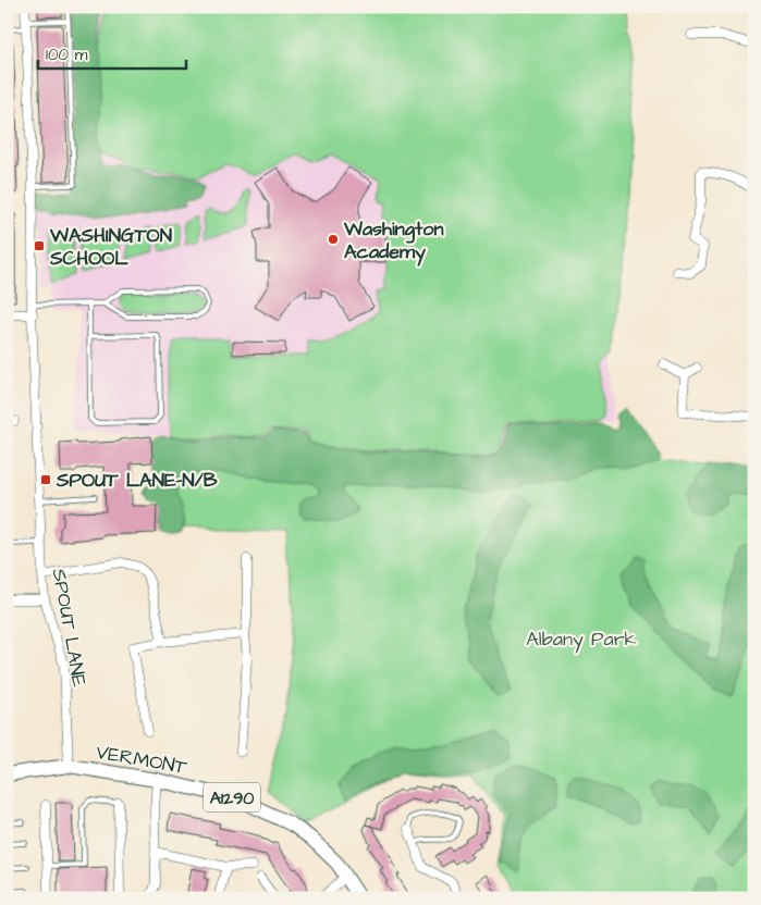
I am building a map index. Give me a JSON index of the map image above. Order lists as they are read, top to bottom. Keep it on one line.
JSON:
{"streets":{"main road":["VERMONT","A1290"],"street":["SPOUT LANE"]},"crossings":[["SPOUT LANE","VERMONT"]],"parks":["Albany Park"],"places":{"other":["Washington Academy"],"transit":["WASHINGTON SCHOOL","SPOUT LANE-N/B"]},"scale_bar":"100 m"}
